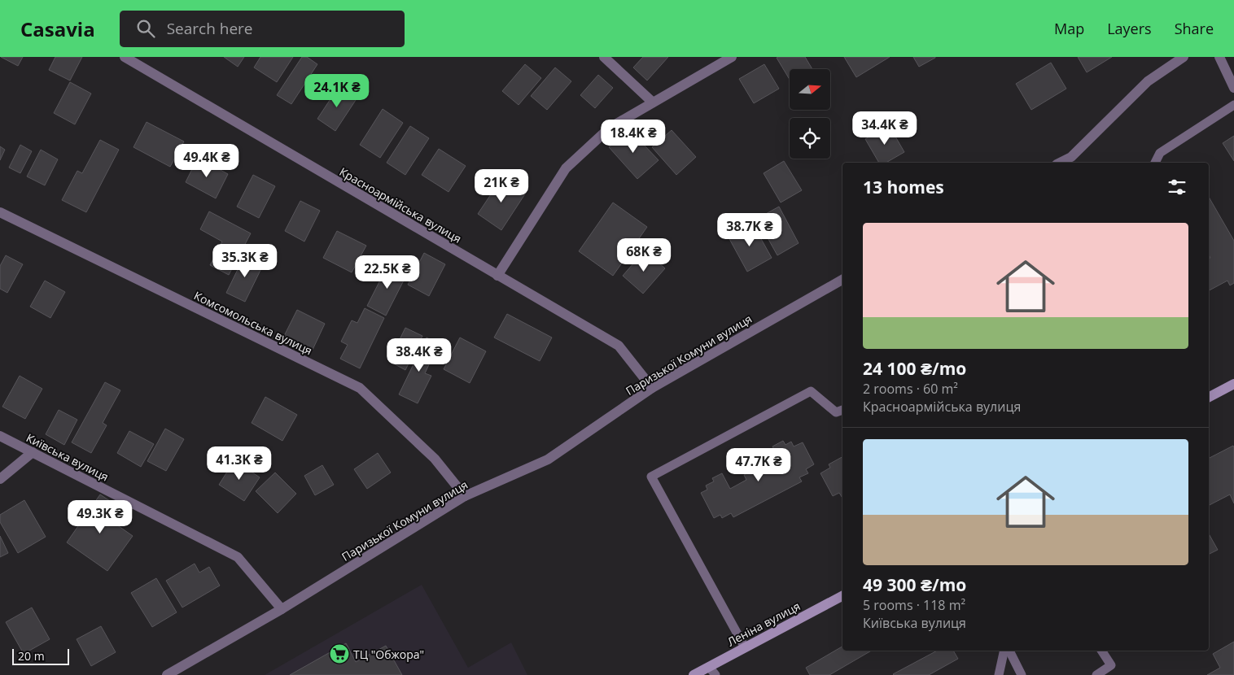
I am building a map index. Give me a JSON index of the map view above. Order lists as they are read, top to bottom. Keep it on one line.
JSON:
{"streets":{"main road":["Леніна вулиця"],"street":["Красноармійська вулиця","Комсомольська вулиця","Паризької Комуни вулиця","Київська вулиця"]},"crossings":[["Красноармійська вулиця","Паризької Комуни вулиця"],["Комсомольська вулиця","Паризької Комуни вулиця"],["Паризької Комуни вулиця","Київська вулиця"]],"places":{"supermarket":["ТЦ \"Обжора\""]},"scale_bar":"20 m","north":"right","page":{"header":"Casavia","search":"Search here","nav":["Map","Layers","Share"],"price":["24.1K ₴","34.4K ₴","18.4K ₴","49.4K ₴","21K ₴","38.7K ₴","68K ₴","35.3K ₴","22.5K ₴","38.4K ₴","41.3K ₴","47.7K ₴","49.3K ₴"],"heading":"13 homes","list":[{"name":"24 100 ₴/mo","note":"2 rooms · 60 m² · Красноармійська вулиця"},{"name":"49 300 ₴/mo","note":"5 rooms · 118 m² · Київська вулиця"}],"scale":"20 m"}}
